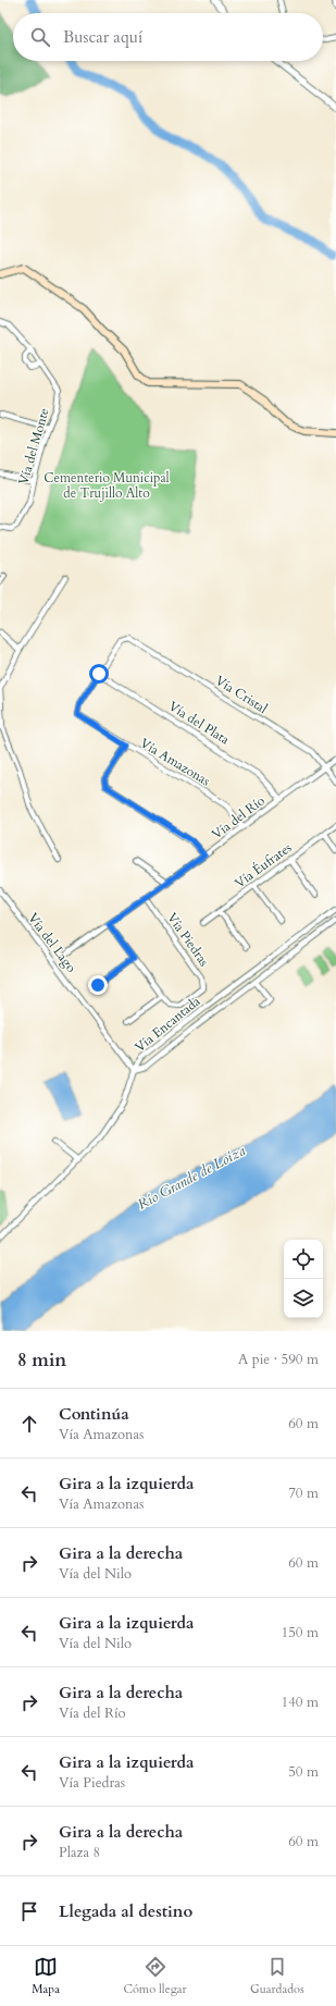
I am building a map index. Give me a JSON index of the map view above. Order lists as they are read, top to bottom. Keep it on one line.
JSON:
{"streets":{"street":["Vía del Monte","Vía Cristal","Vía del Plata","Vía Amazonas","Vía del Río","Vía Éufrates","Vía Piedras","Vía del Lago","Vía Encantada"]},"crossings":[["Vía Cristal","Vía Amazonas"],["Vía Cristal","Vía del Río"],["Vía del Plata","Vía Amazonas"],["Vía del Plata","Vía del Río"],["Vía Amazonas","Vía del Río"],["Vía del Río","Vía Piedras"],["Vía del Lago","Vía Encantada"]],"water":["Río Grande de Loíza"],"parks":["Cementerio Municipal de Trujillo Alto"],"page":{"search":"Buscar aquí","heading":["8 min","A pie · 590 m"],"list":[["Continúa","Vía Amazonas","60 m"],["Gira a la izquierda","Vía Amazonas","70 m"],["Gira a la derecha","Vía del Nilo","60 m"],["Gira a la izquierda","Vía del Nilo","150 m"],["Gira a la derecha","Vía del Río","140 m"],["Gira a la izquierda","Vía Piedras","50 m"],["Gira a la derecha","Plaza 8","60 m"],"Llegada al destino"],"nav":["Mapa","Cómo llegar","Guardados"]}}
